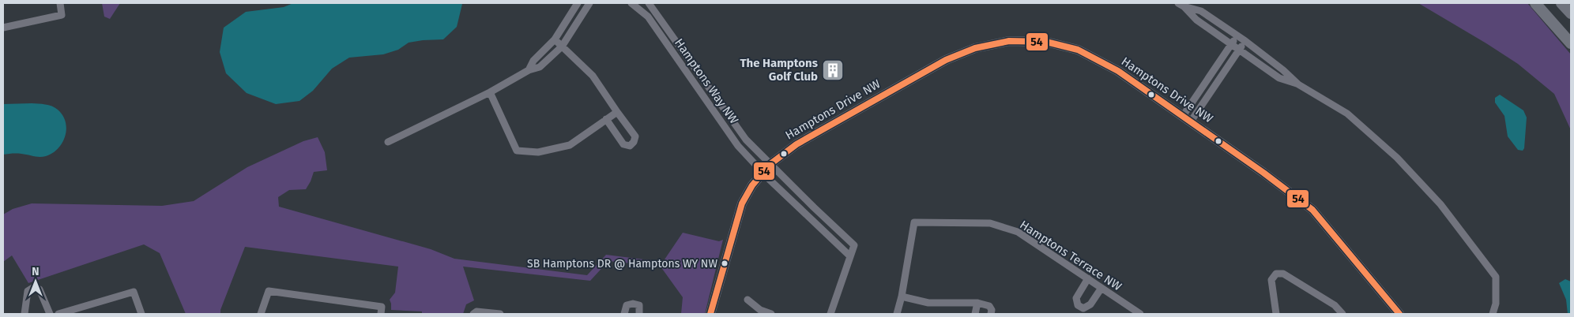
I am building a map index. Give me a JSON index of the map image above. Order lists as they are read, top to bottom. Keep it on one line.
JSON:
{"streets":{"street":["Hamptons Way NW","Hamptons Drive NW","Hamptons Terrace NW"]},"crossings":[["Hamptons Way NW","Hamptons Drive NW"]],"places":{"building":["The Hamptons Golf Club"],"other":["SB Hamptons DR @ Hamptons WY NW"]},"lines":["transit line 54"],"north":"top"}
